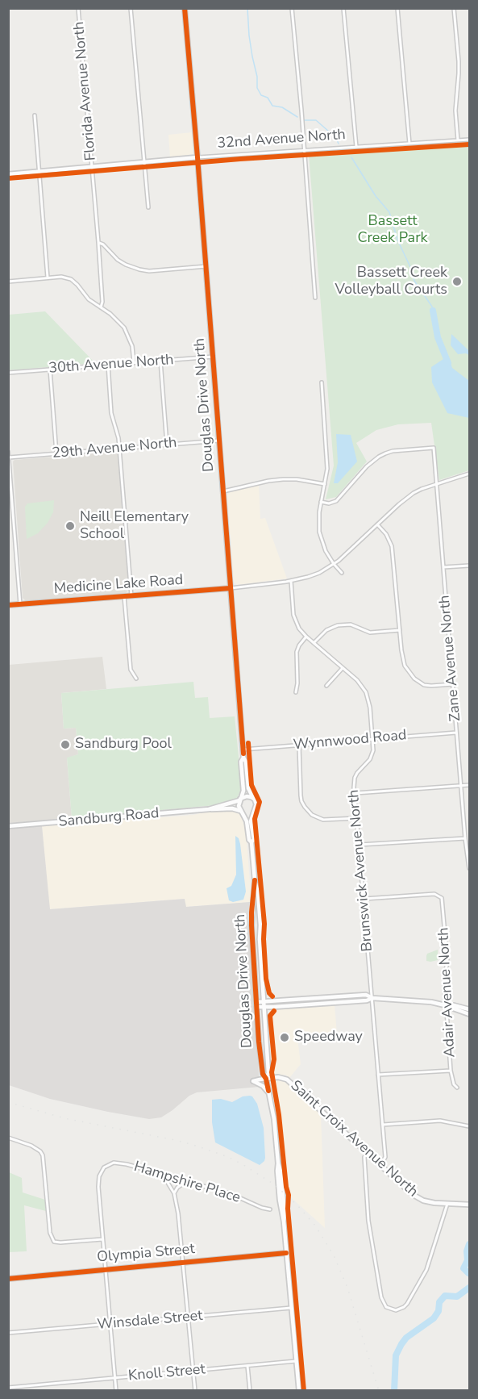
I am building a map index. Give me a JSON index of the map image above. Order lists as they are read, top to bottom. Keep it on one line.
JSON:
{"streets":{"street":["Florida Avenue North","32nd Avenue North","30th Avenue North","Douglas Drive North","29th Avenue North","Medicine Lake Road","Zane Avenue North","Wynnwood Road","Sandburg Road","Brunswick Avenue North","Adair Avenue North","Saint Croix Avenue North","Hampshire Place","Olympia Street","Winsdale Street","Knoll Street"]},"crossings":[["Florida Avenue North","32nd Avenue North"],["32nd Avenue North","Douglas Drive North"],["30th Avenue North","Douglas Drive North"],["Douglas Drive North","29th Avenue North"],["Douglas Drive North","Medicine Lake Road"],["Douglas Drive North","Wynnwood Road"],["Douglas Drive North","Sandburg Road"],["Douglas Drive North","Saint Croix Avenue North"],["Douglas Drive North","Olympia Street"],["Douglas Drive North","Winsdale Street"],["Douglas Drive North","Knoll Street"],["Medicine Lake Road","Zane Avenue North"],["Medicine Lake Road","Brunswick Avenue North"],["Zane Avenue North","Wynnwood Road"],["Wynnwood Road","Brunswick Avenue North"],["Brunswick Avenue North","Adair Avenue North"],["Brunswick Avenue North","Saint Croix Avenue North"]],"parks":["Bassett Creek Park"],"places":["Bassett Creek Volleyball Courts","Neill Elementary School","Sandburg Pool","Speedway"]}
